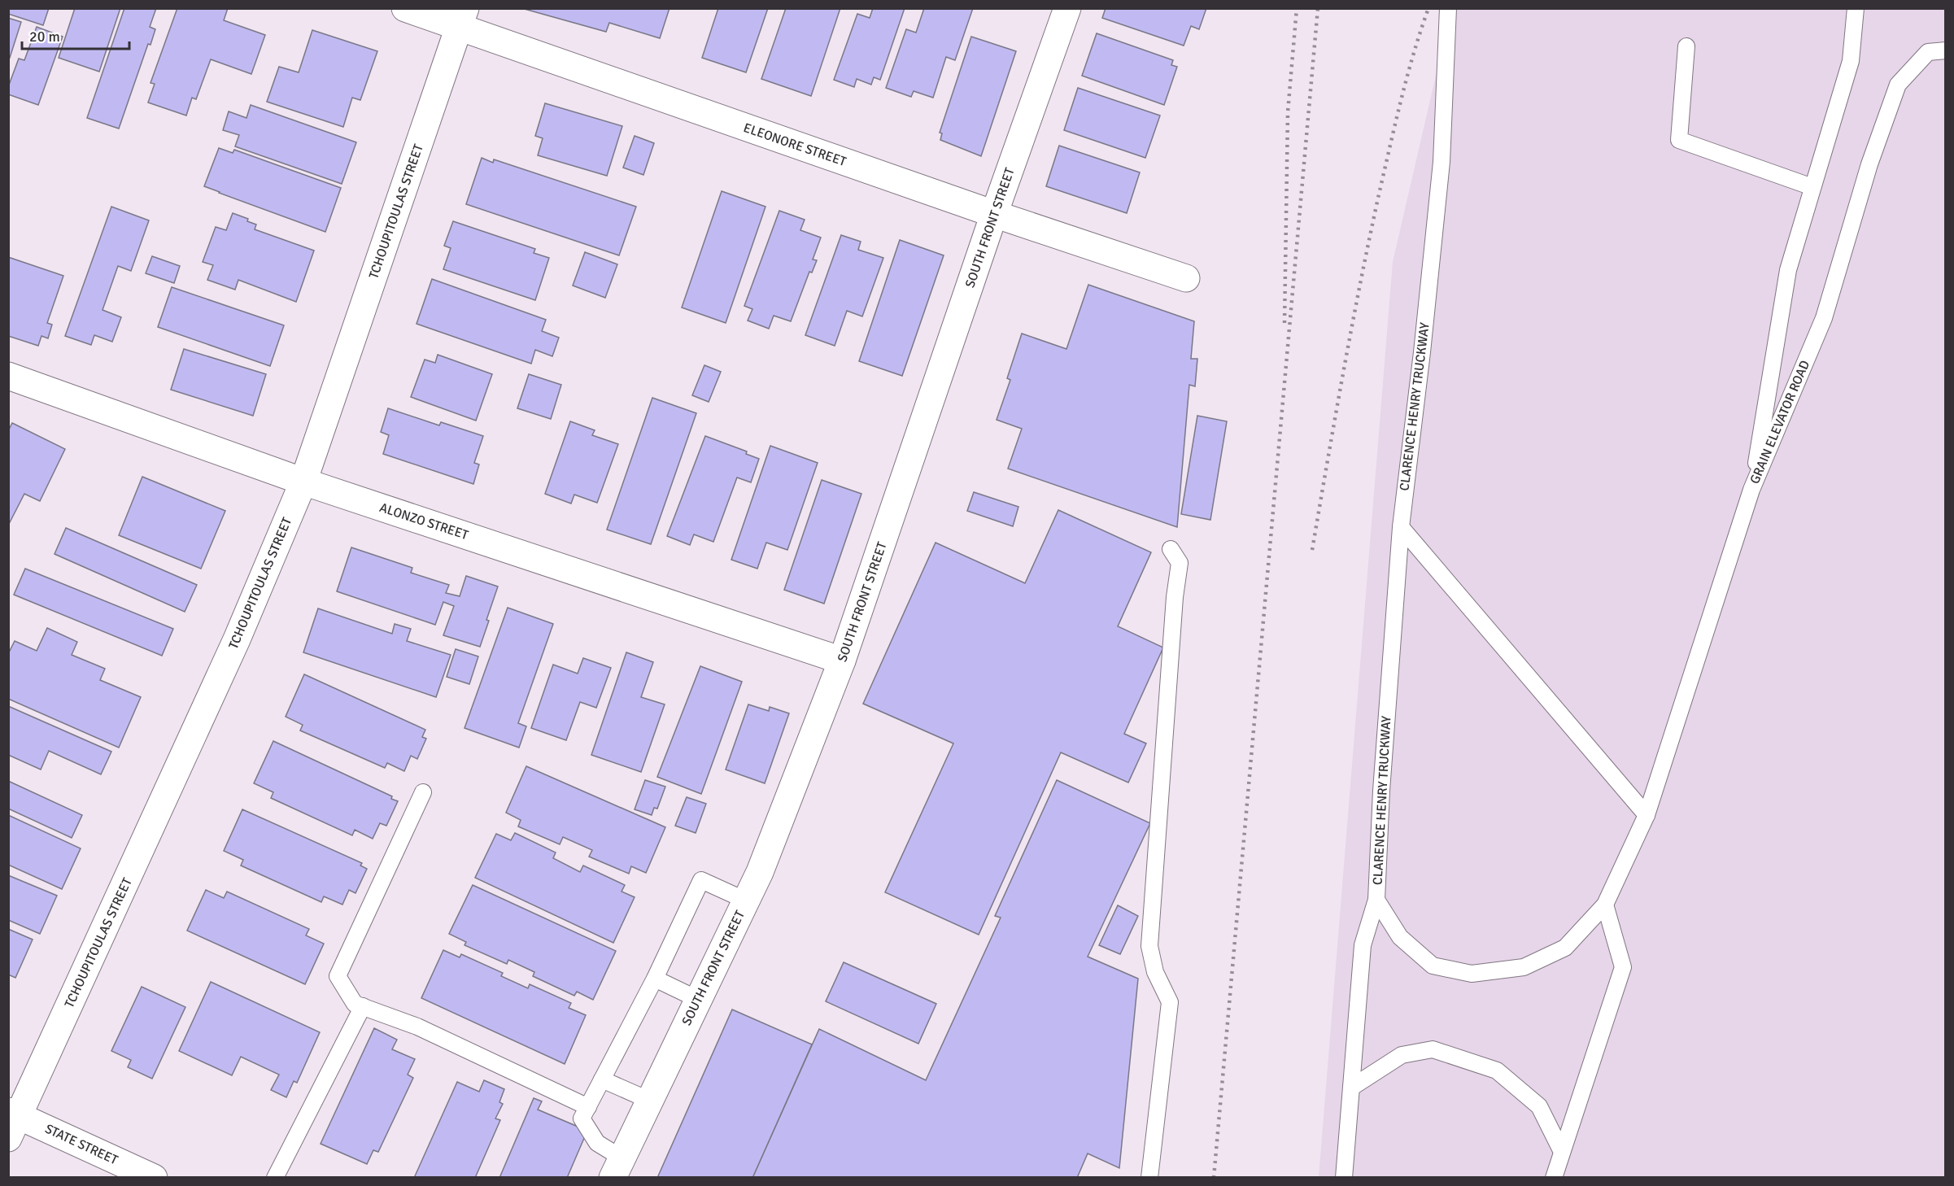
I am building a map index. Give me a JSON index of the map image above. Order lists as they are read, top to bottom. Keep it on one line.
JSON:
{"streets":{"street":["ELEONORE STREET","TCHOUPITOULAS STREET","SOUTH FRONT STREET","ALONZO STREET","STATE STREET"],"lane":["CLARENCE HENRY TRUCKWAY","GRAIN ELEVATOR ROAD"]},"crossings":[["ELEONORE STREET","TCHOUPITOULAS STREET"],["ELEONORE STREET","SOUTH FRONT STREET"],["TCHOUPITOULAS STREET","ALONZO STREET"],["TCHOUPITOULAS STREET","STATE STREET"],["SOUTH FRONT STREET","ALONZO STREET"],["CLARENCE HENRY TRUCKWAY","GRAIN ELEVATOR ROAD"]],"scale_bar":"20 m"}
